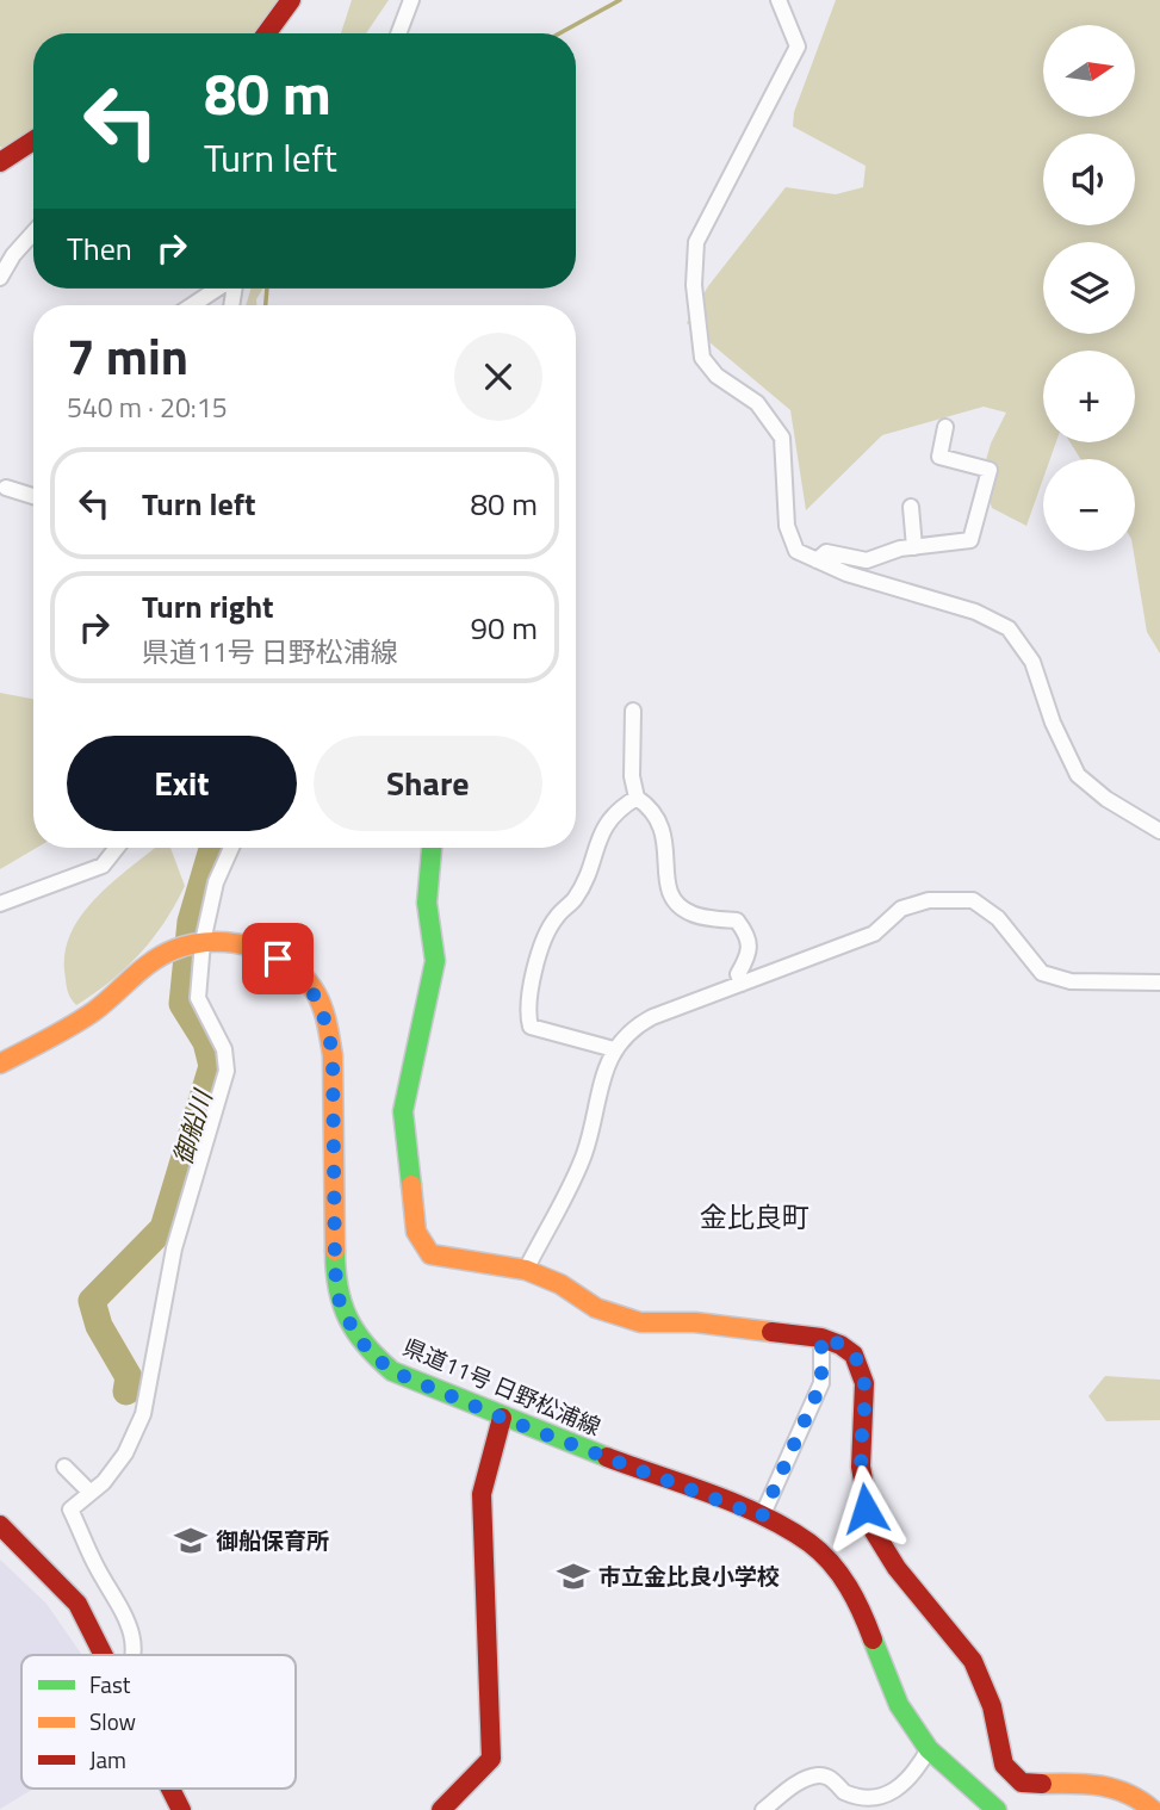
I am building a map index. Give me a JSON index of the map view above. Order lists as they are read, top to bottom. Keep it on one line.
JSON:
{"streets":{"street":["県道11号 日野松浦線"]},"districts":["金比良町"],"water":["御船川"],"places":{"school or university":["御船保育所","市立金比良小学校"]},"legend":["Fast","Slow","Jam"],"north":"right","page":{"map_buttons":["+","−"],"turn":["80 m","Turn left"],"then":"Then","heading":["7 min","540 m · 20:15"],"list":[{"name":"Turn left","value":"80 m"},{"name":"Turn right","note":"県道11号 日野松浦線","value":"90 m"}],"buttons":["Exit","Share"]}}
